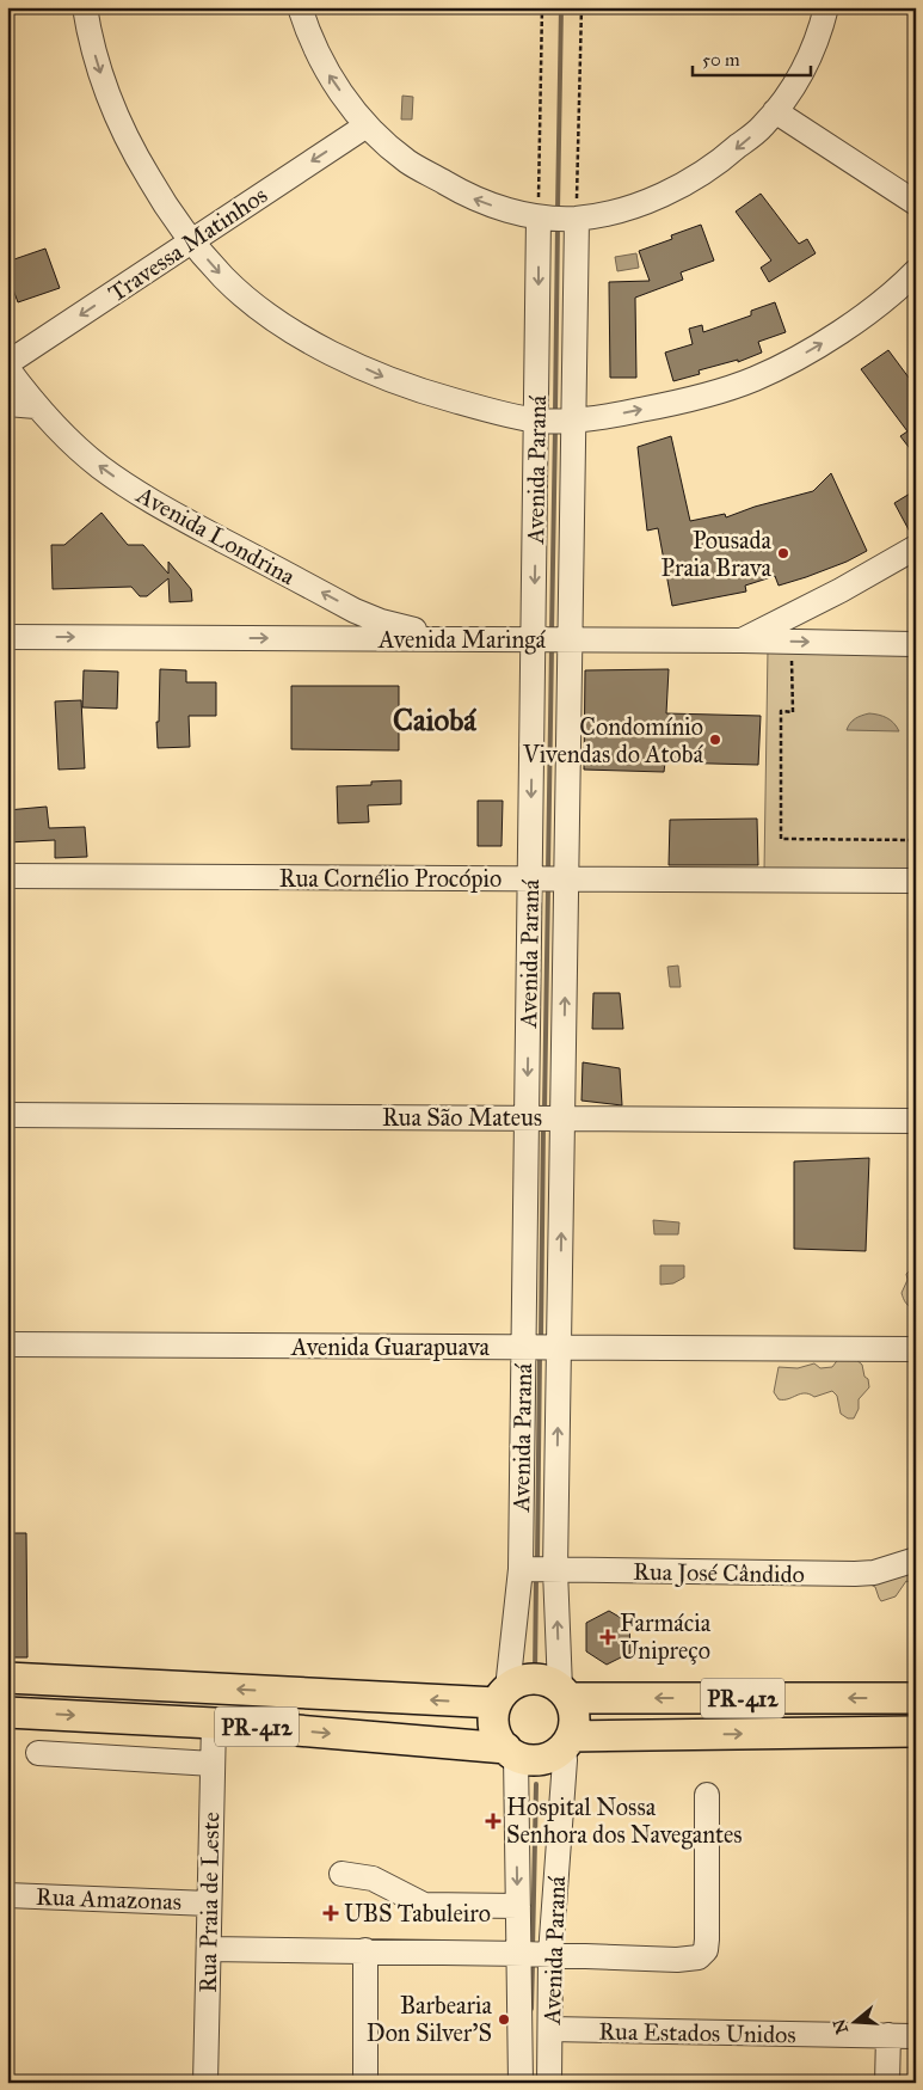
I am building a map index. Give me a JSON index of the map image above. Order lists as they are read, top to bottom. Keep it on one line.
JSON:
{"streets":{"main road":["PR-412"],"street":["Travessa Matinhos","Avenida Paraná","Avenida Londrina","Avenida Maringá","Rua Cornélio Procópio","Rua São Mateus","Avenida Guarapuava","Rua José Cândido","Rua Amazonas","Rua Praia de Leste","Rua Estados Unidos"]},"crossings":[["Avenida Paraná","Avenida Maringá"],["Avenida Paraná","Rua Cornélio Procópio"],["Avenida Paraná","Rua São Mateus"],["Avenida Paraná","Avenida Guarapuava"],["Avenida Paraná","Rua José Cândido"],["Avenida Paraná","PR-412"],["Avenida Paraná","Rua Estados Unidos"],["Avenida Londrina","Avenida Maringá"],["PR-412","Rua Praia de Leste"],["Rua Amazonas","Rua Praia de Leste"]],"one_way":["Travessa Matinhos","Avenida Londrina","Avenida Maringá"],"districts":["Caiobá"],"places":{"other":["Pousada Praia Brava","Condomínio Vivendas do Atobá","Barbearia Don Silver'S"],"health":["Farmácia Unipreço","Hospital Nossa Senhora dos Navegantes","UBS Tabuleiro"]},"scale_bar":"50 m","north":"left"}
